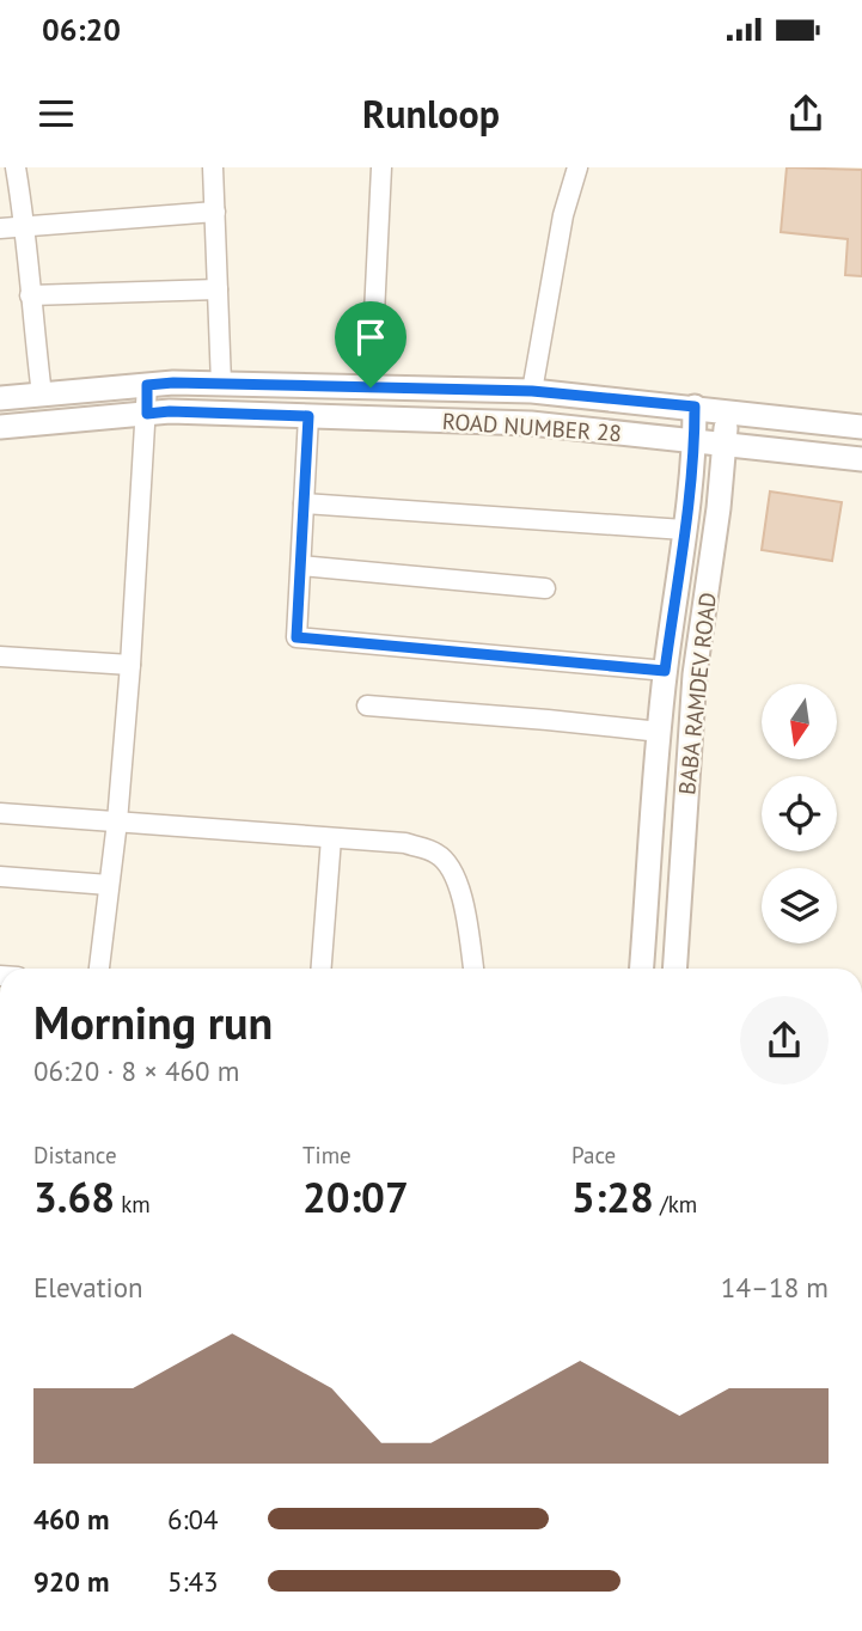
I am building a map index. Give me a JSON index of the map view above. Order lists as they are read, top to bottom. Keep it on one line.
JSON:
{"streets":{"street":["ROAD NUMBER 28","BABA RAMDEV ROAD"]},"crossings":[["ROAD NUMBER 28","BABA RAMDEV ROAD"]],"north":"bottom","page":{"status":"06:20","header":"Runloop","heading":["Morning run","06:20 · 8 × 460 m"],"stats":[["Distance","3.68 km"],["Time","20:07"],["Pace","5:28 /km"]],"chart":["Elevation","14–18 m"],"list":[{"name":"460 m","note":"6:04"},{"name":"920 m","note":"5:43"}]}}
